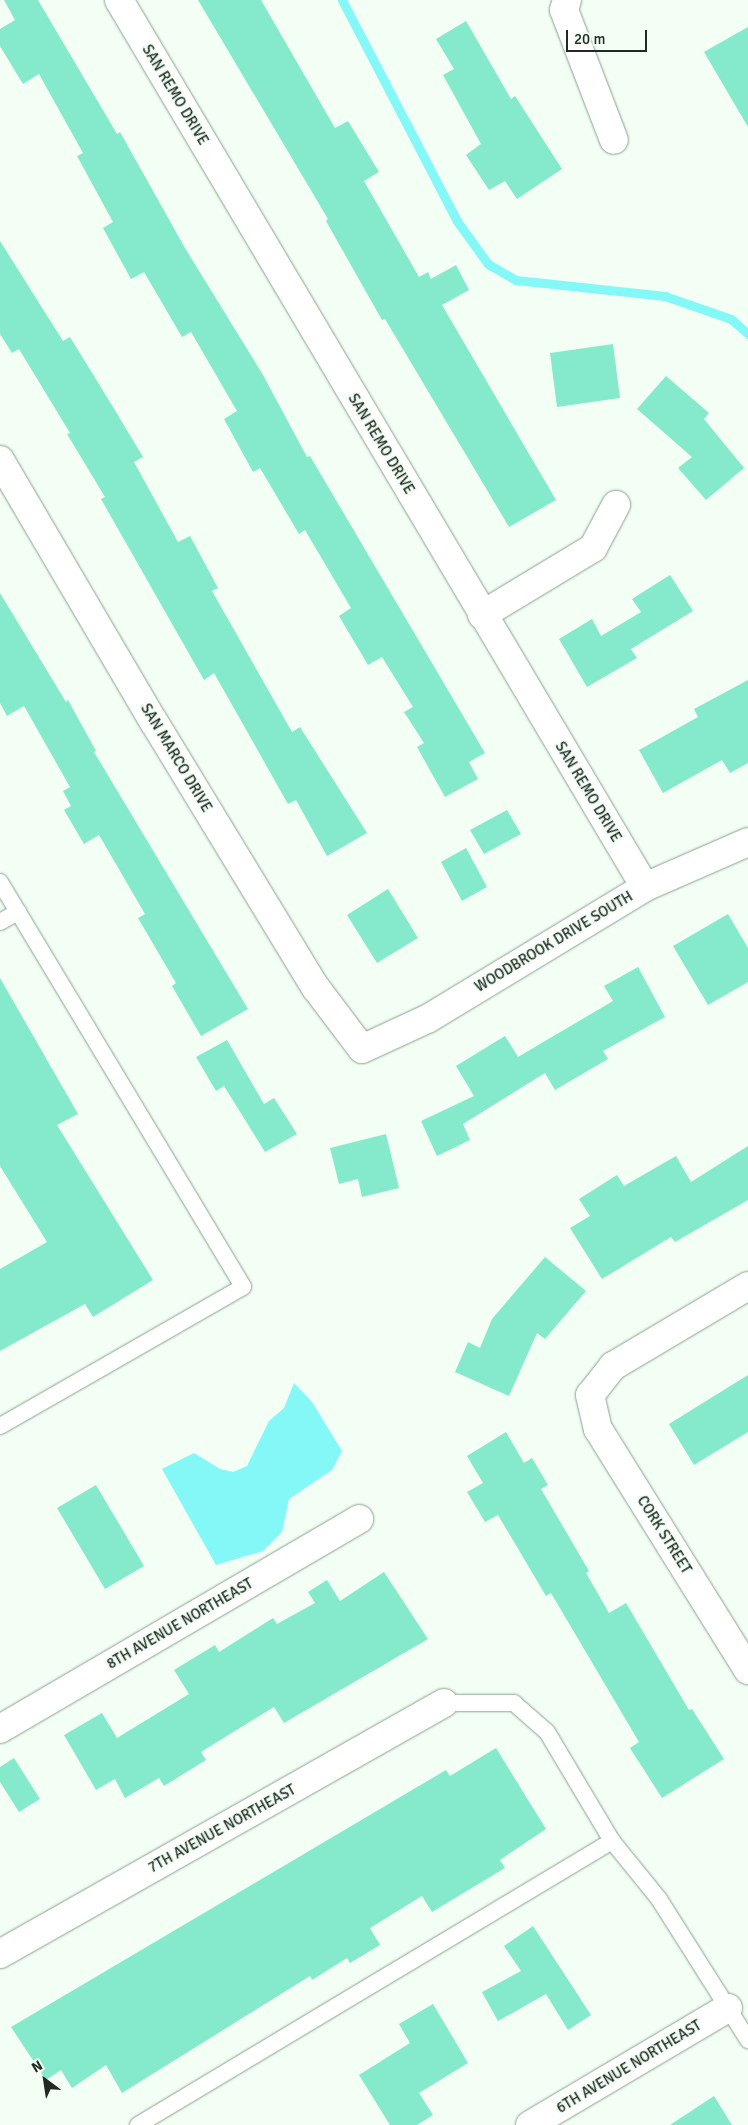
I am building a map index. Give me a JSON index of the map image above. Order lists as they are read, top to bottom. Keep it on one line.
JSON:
{"streets":{"street":["SAN REMO DRIVE","SAN MARCO DRIVE","WOODBROOK DRIVE SOUTH","CORK STREET","8TH AVENUE NORTHEAST","7TH AVENUE NORTHEAST","6TH AVENUE NORTHEAST"]},"crossings":[["SAN REMO DRIVE","WOODBROOK DRIVE SOUTH"],["SAN MARCO DRIVE","WOODBROOK DRIVE SOUTH"]],"scale_bar":"20 m","north":"top left"}
